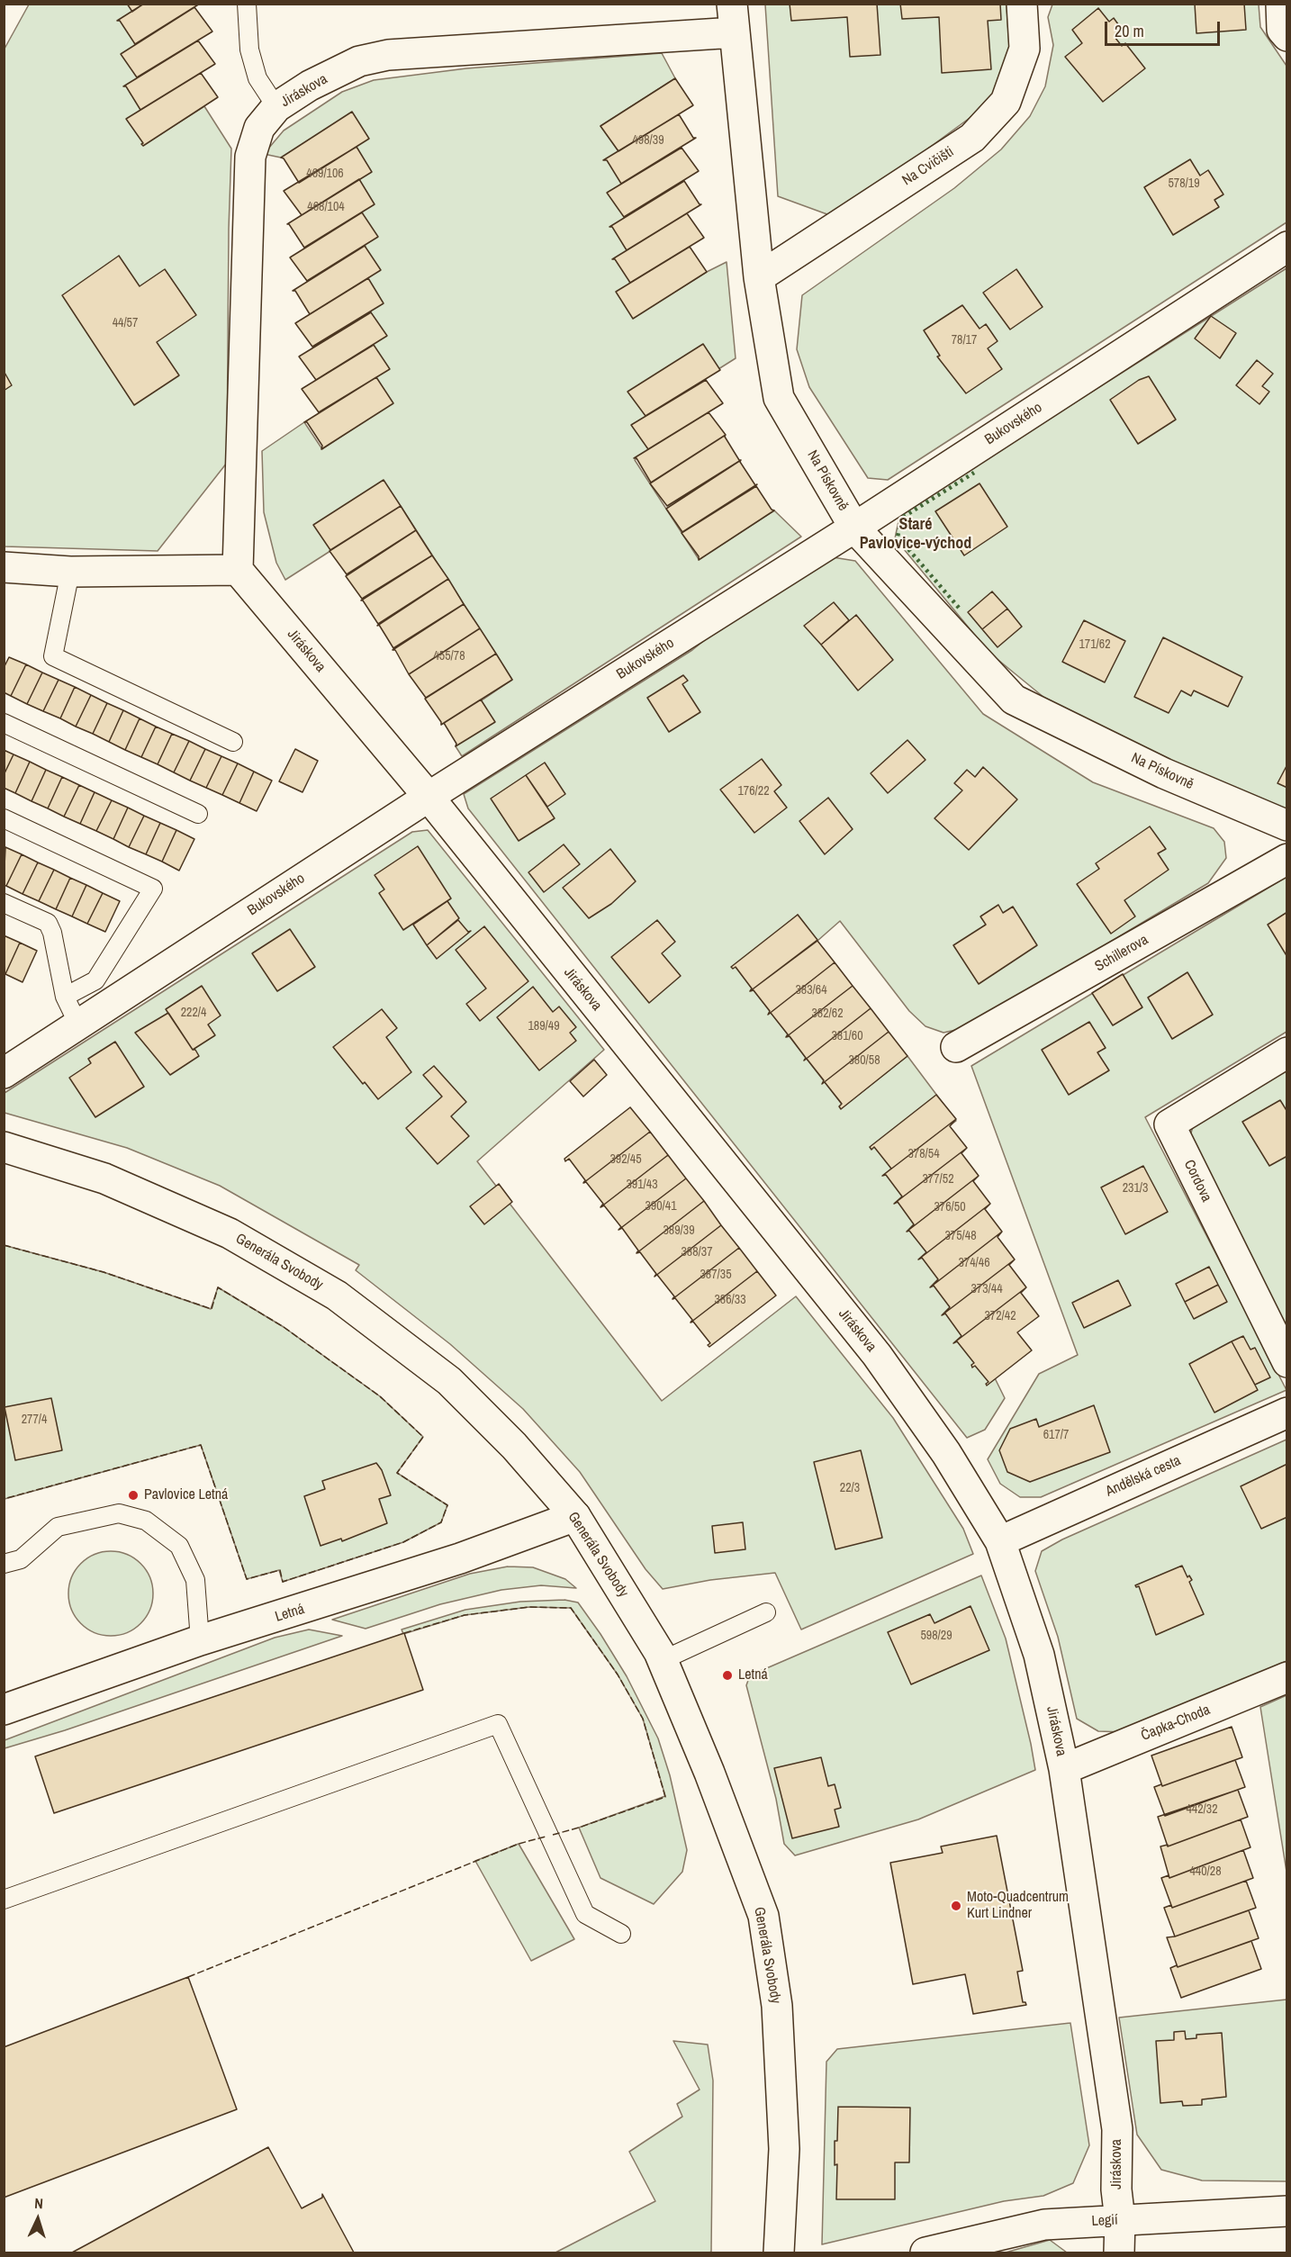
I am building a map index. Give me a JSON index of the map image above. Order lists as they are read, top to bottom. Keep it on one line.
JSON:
{"streets":{"street":["Jiráskova","Na Cvičišti","Bukovského","Na Pískovně","Schillerova","Cordova","Generála Svobody","Andělská cesta","Letná","Čapka-Choda","Legií"]},"crossings":[["Jiráskova","Bukovského"],["Jiráskova","Na Pískovně"],["Jiráskova","Andělská cesta"],["Jiráskova","Čapka-Choda"],["Jiráskova","Legií"],["Na Cvičišti","Na Pískovně"],["Bukovského","Na Pískovně"],["Generála Svobody","Letná"]],"districts":["Staré Pavlovice-východ"],"places":["Pavlovice Letná","Letná","Moto-Quadcentrum Kurt Lindner"],"house_numbers":["498/39","469/106","578/19","468/104","44/57","78/17","171/62","455/78","176/22","383/64","222/4","382/62","189/49","381/60","380/58","378/54","392/45","377/52","391/43","231/3","390/41","376/50","389/39","375/48","388/37","374/46","387/35","373/44","386/33","372/42","277/4","617/7","22/3","598/29","442/32","440/28"],"scale_bar":"20 m","north":"top"}
